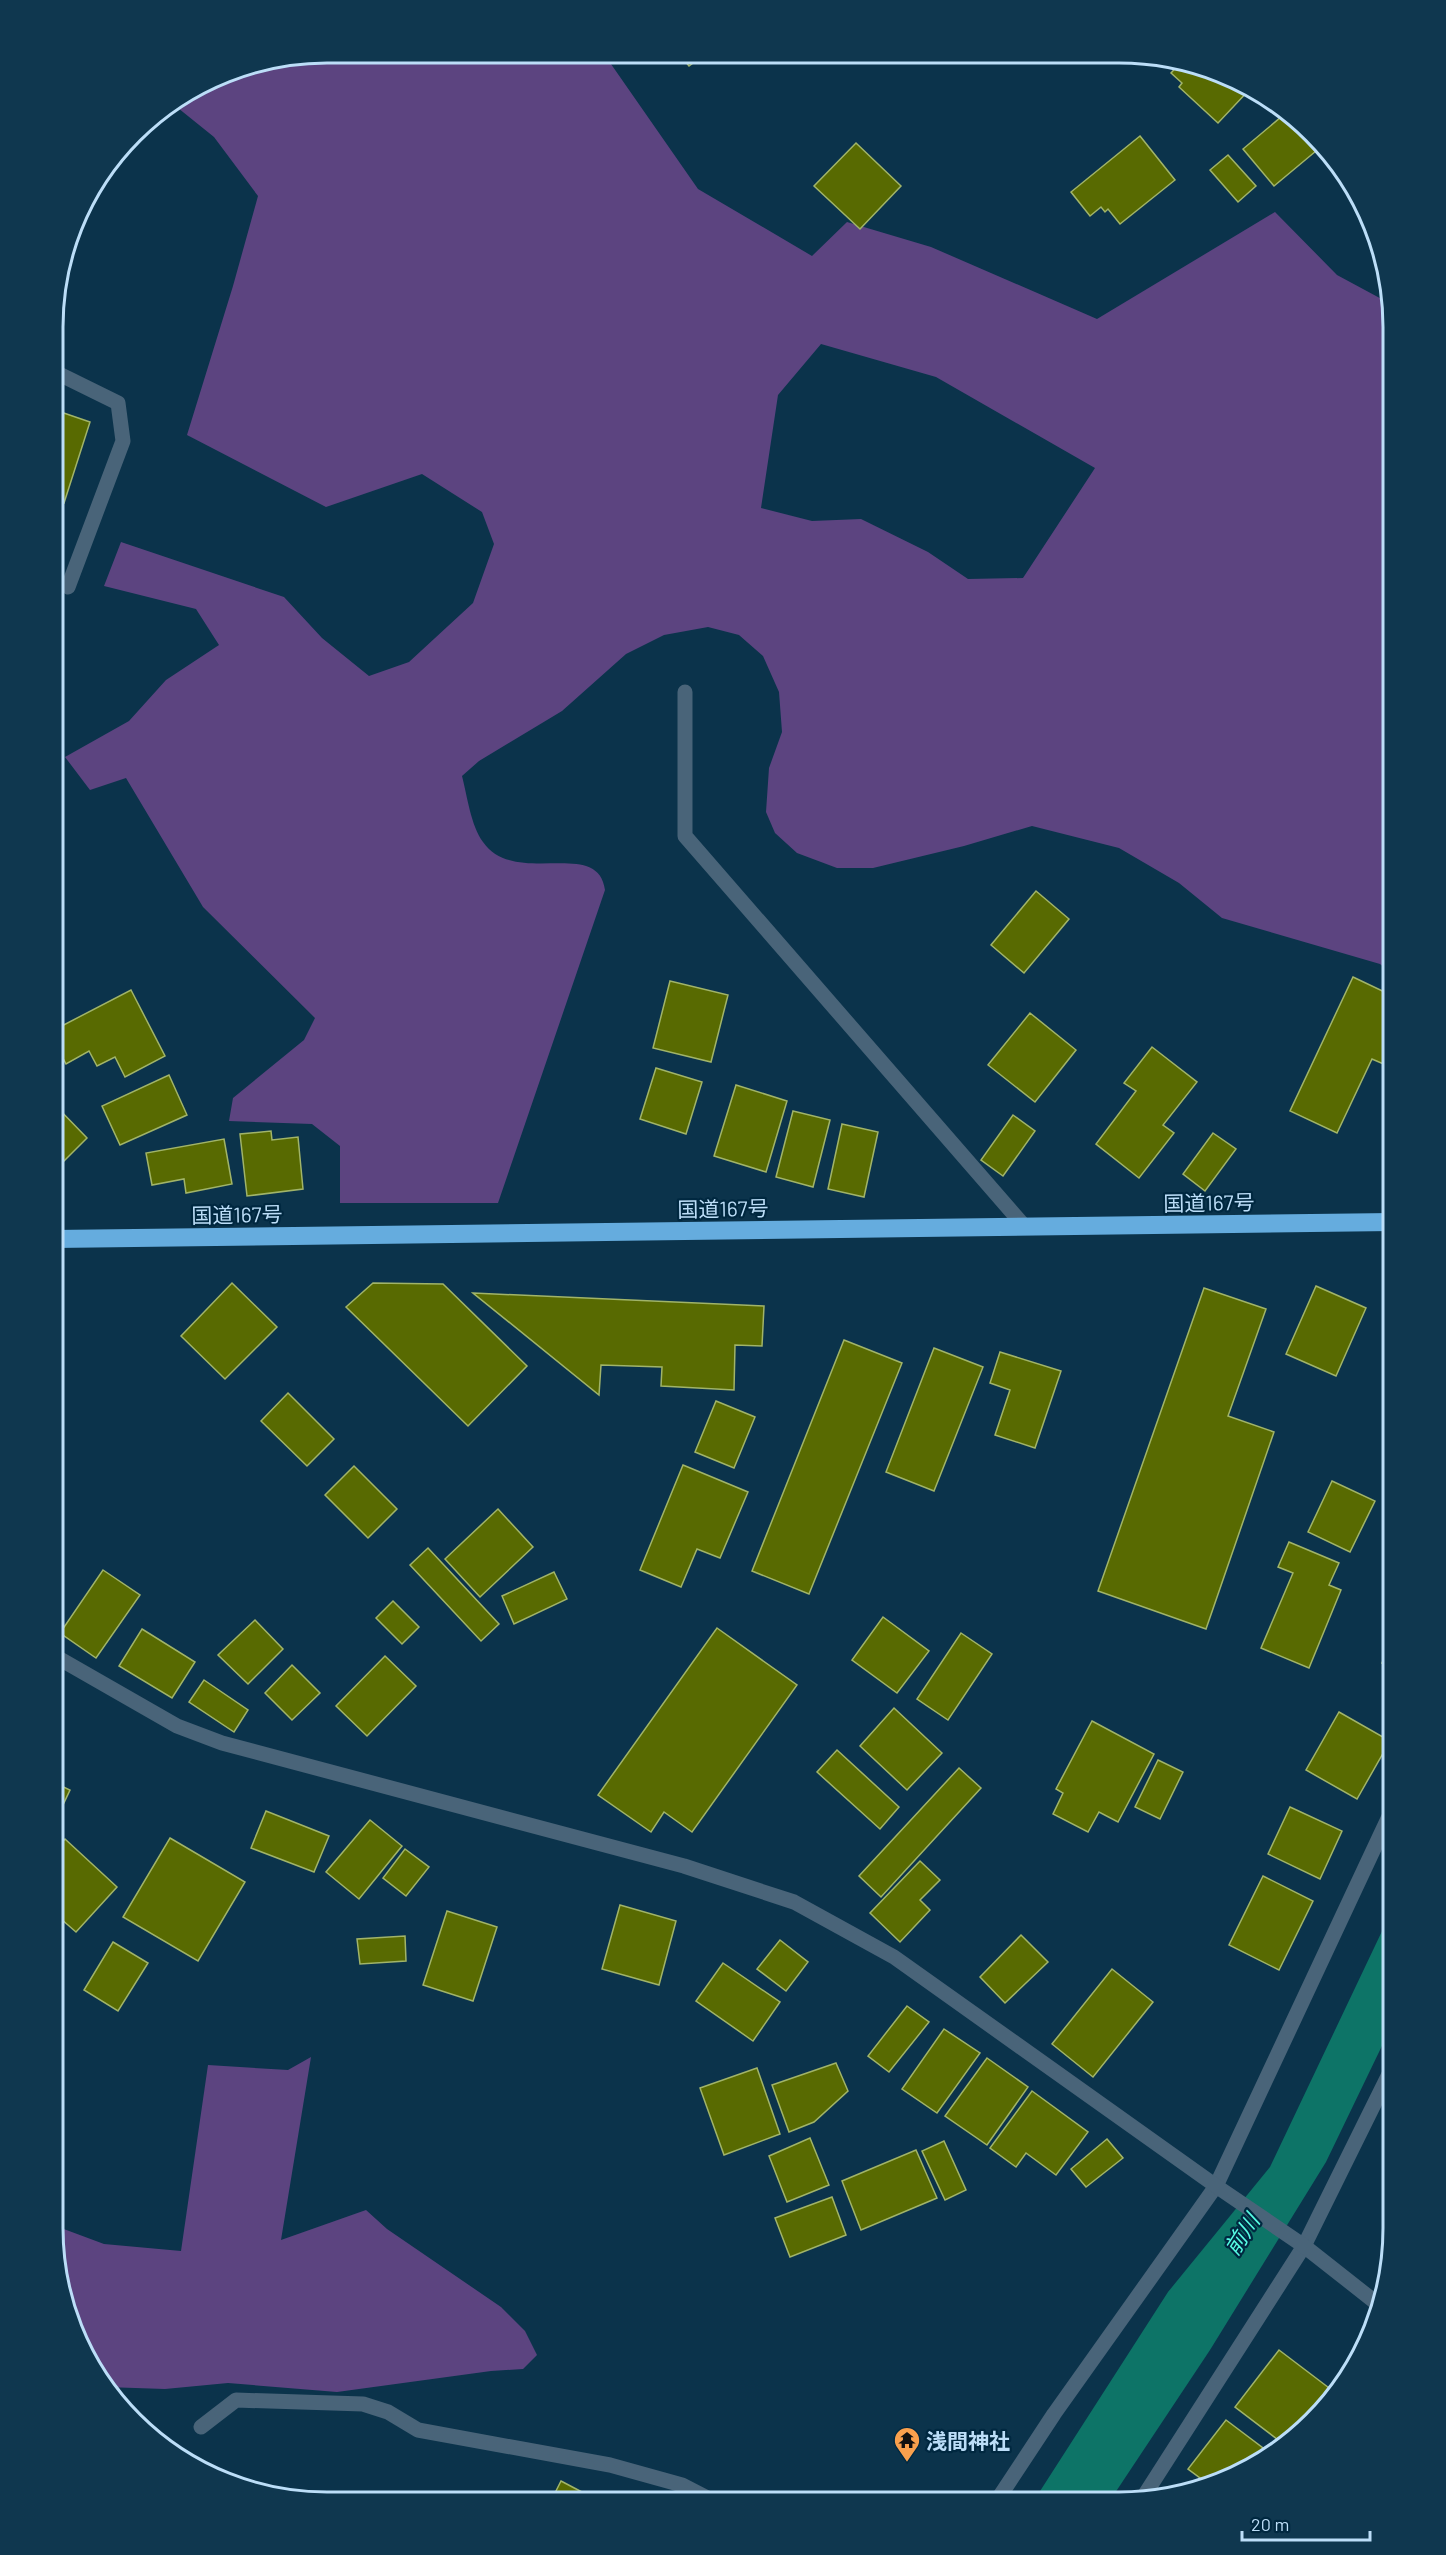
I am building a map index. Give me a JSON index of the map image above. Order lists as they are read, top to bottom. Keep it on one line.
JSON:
{"streets":{"highway":["国道167号"]},"water":["前川"],"places":{"temple":["浅間神社"]},"scale_bar":"20 m"}
